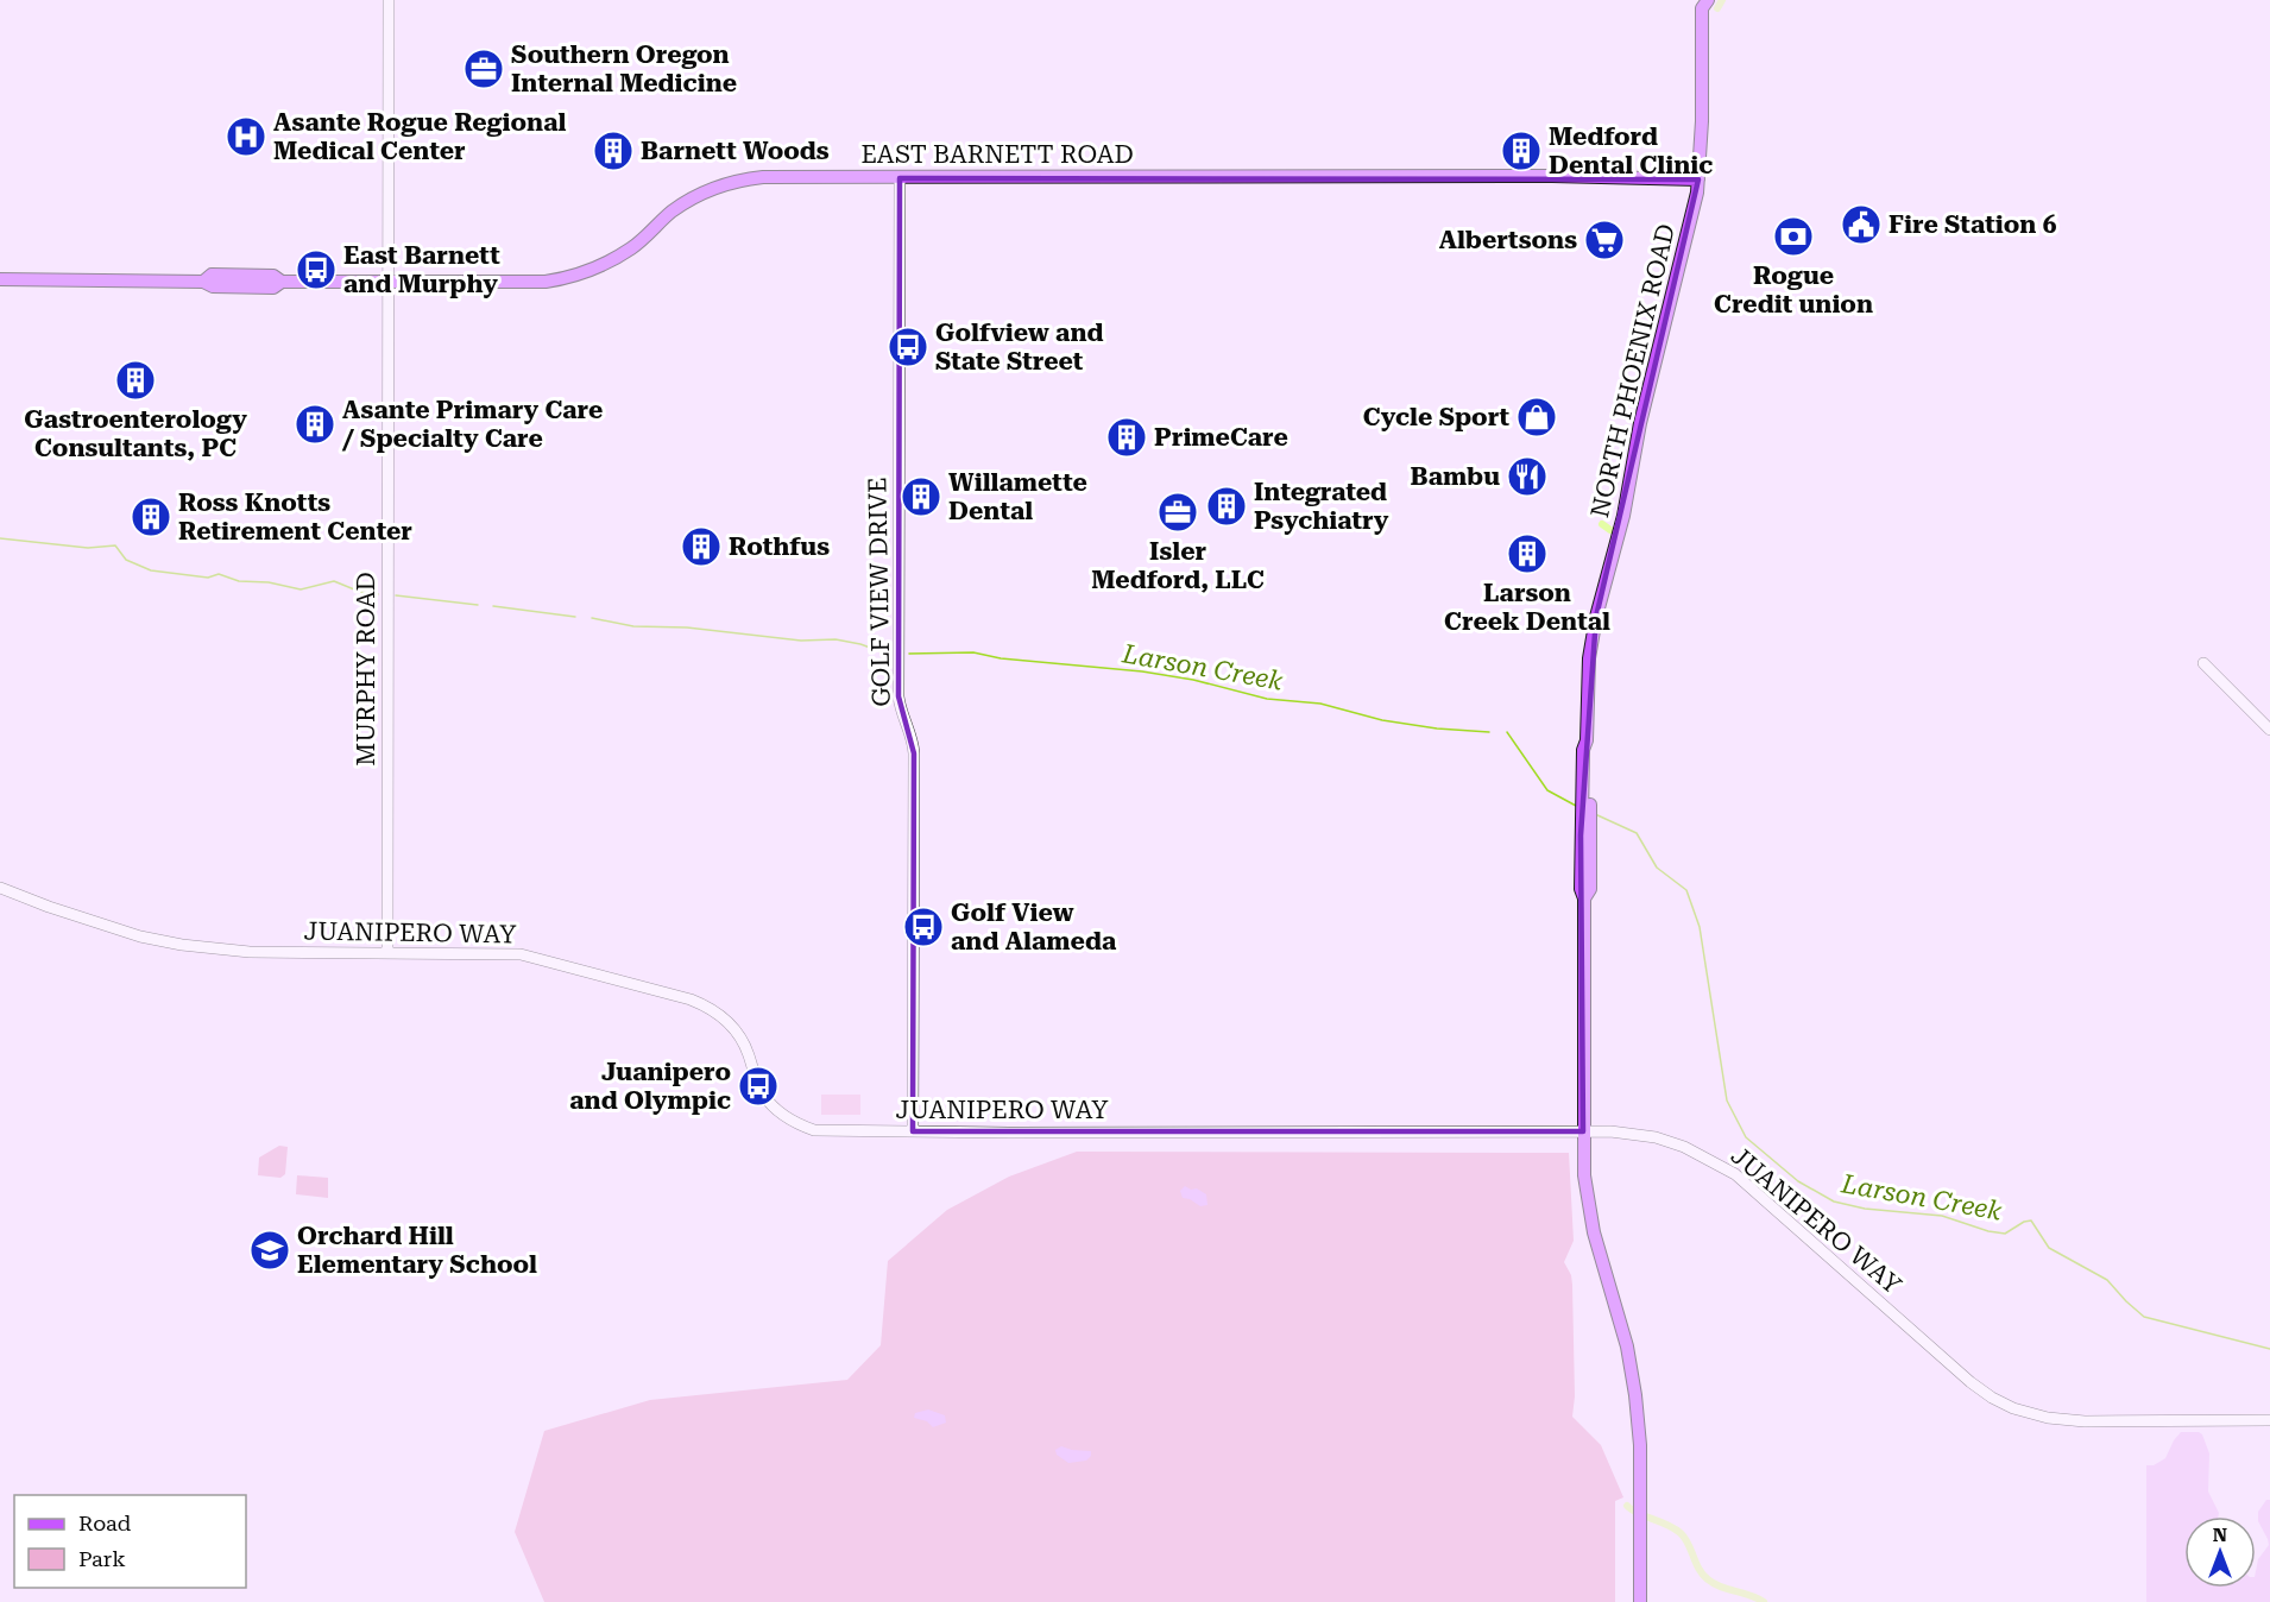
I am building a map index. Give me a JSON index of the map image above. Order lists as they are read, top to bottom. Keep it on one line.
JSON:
{"streets":{"main road":["EAST BARNETT ROAD","NORTH PHOENIX ROAD"],"street":["GOLF VIEW DRIVE","MURPHY ROAD","JUANIPERO WAY"]},"crossings":[["EAST BARNETT ROAD","NORTH PHOENIX ROAD"],["EAST BARNETT ROAD","GOLF VIEW DRIVE"],["EAST BARNETT ROAD","MURPHY ROAD"],["NORTH PHOENIX ROAD","JUANIPERO WAY"],["GOLF VIEW DRIVE","JUANIPERO WAY"],["MURPHY ROAD","JUANIPERO WAY"]],"water":["Larson Creek"],"places":{"office":["Southern Oregon Internal Medicine","Isler Medford, LLC"],"hospital":["Asante Rogue Regional Medical Center"],"building":["Barnett Woods","Medford Dental Clinic","Gastroenterology Consultants, PC","Asante Primary Care / Specialty Care","PrimeCare","Willamette Dental","Integrated Psychiatry","Ross Knotts Retirement Center","Rothfus","Larson Creek Dental"],"public building":["Fire Station 6"],"bank":["Rogue Credit union"],"supermarket":["Albertsons"],"bus stop":["East Barnett and Murphy","Golfview and State Street","Golf View and Alameda","Juanipero and Olympic"],"shop":["Cycle Sport"],"restaurant":["Bambu"],"school or university":["Orchard Hill Elementary School"]},"legend":["Road","Park"],"north":"top"}
